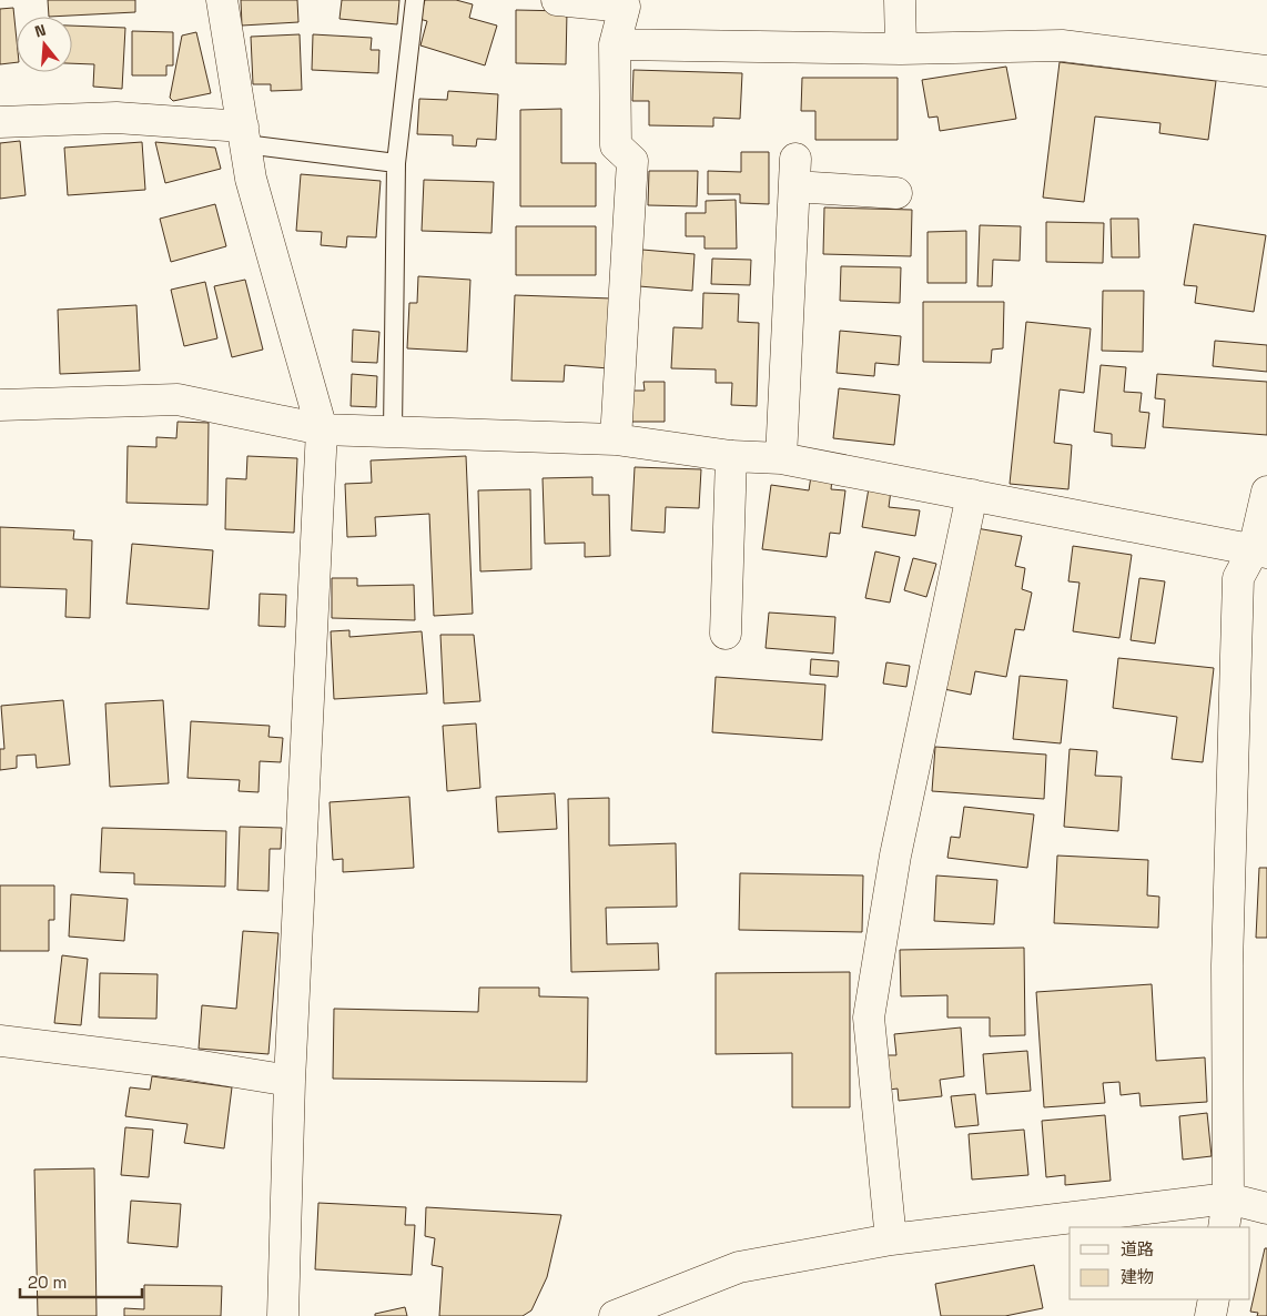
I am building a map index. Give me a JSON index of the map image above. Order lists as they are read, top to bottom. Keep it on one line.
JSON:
{"legend":["道路","建物"],"scale_bar":"20 m","north":"top"}
